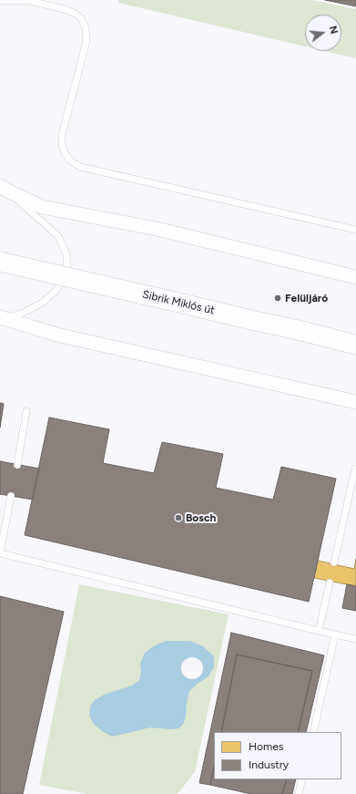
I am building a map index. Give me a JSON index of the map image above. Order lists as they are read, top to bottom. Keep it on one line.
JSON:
{"streets":{"main road":["Sibrik Miklós út"]},"places":["Felüljáró","Bosch"],"legend":["Homes","Industry"],"north":"right"}
